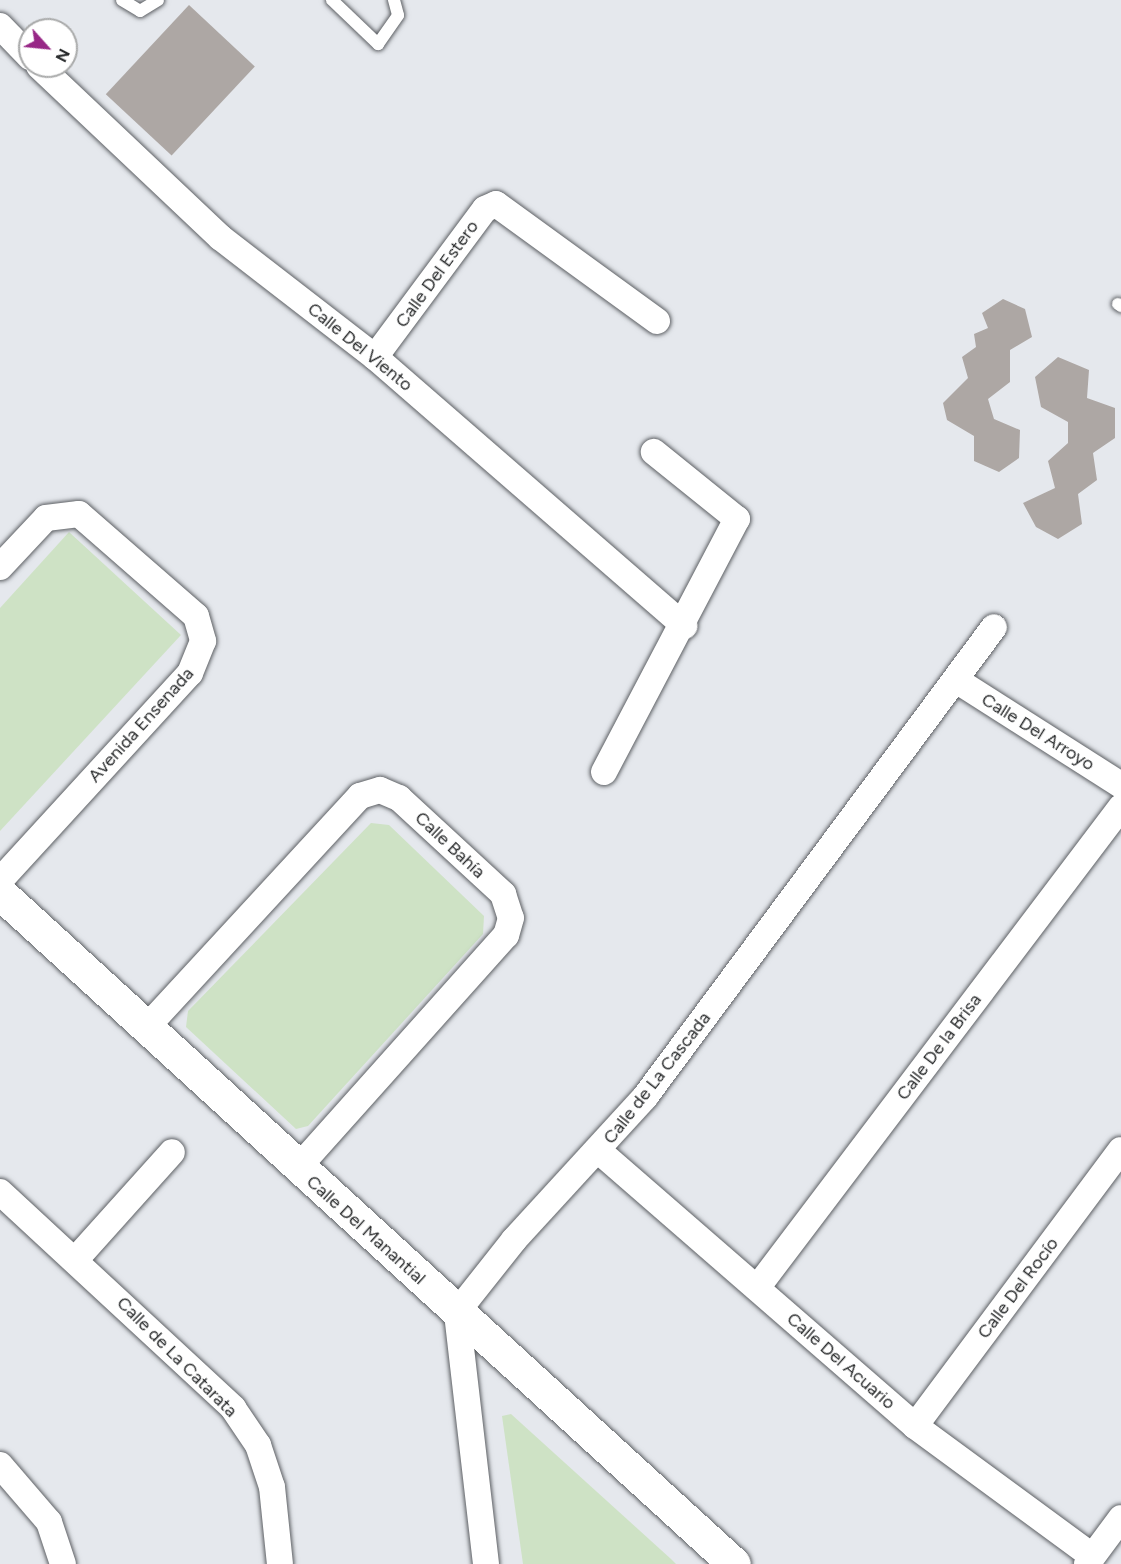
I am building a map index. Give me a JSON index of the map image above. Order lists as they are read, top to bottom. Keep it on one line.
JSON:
{"streets":{"street":["Calle Del Estero","Calle Del Viento","Avenida Ensenada","Calle Del Arroyo","Calle Bahía","Calle De la Brisa","Calle de La Cascada","Calle Del Manantial","Calle Del Rocío","Calle de La Catarata","Calle Del Acuario"]},"crossings":[["Calle Del Estero","Calle Del Viento"],["Calle Del Arroyo","Calle de La Cascada"],["Calle Bahía","Calle Del Manantial"],["Calle De la Brisa","Calle Del Acuario"],["Calle de La Cascada","Calle Del Manantial"],["Calle de La Cascada","Calle Del Acuario"],["Calle Del Rocío","Calle Del Acuario"]],"north":"bottom right"}
